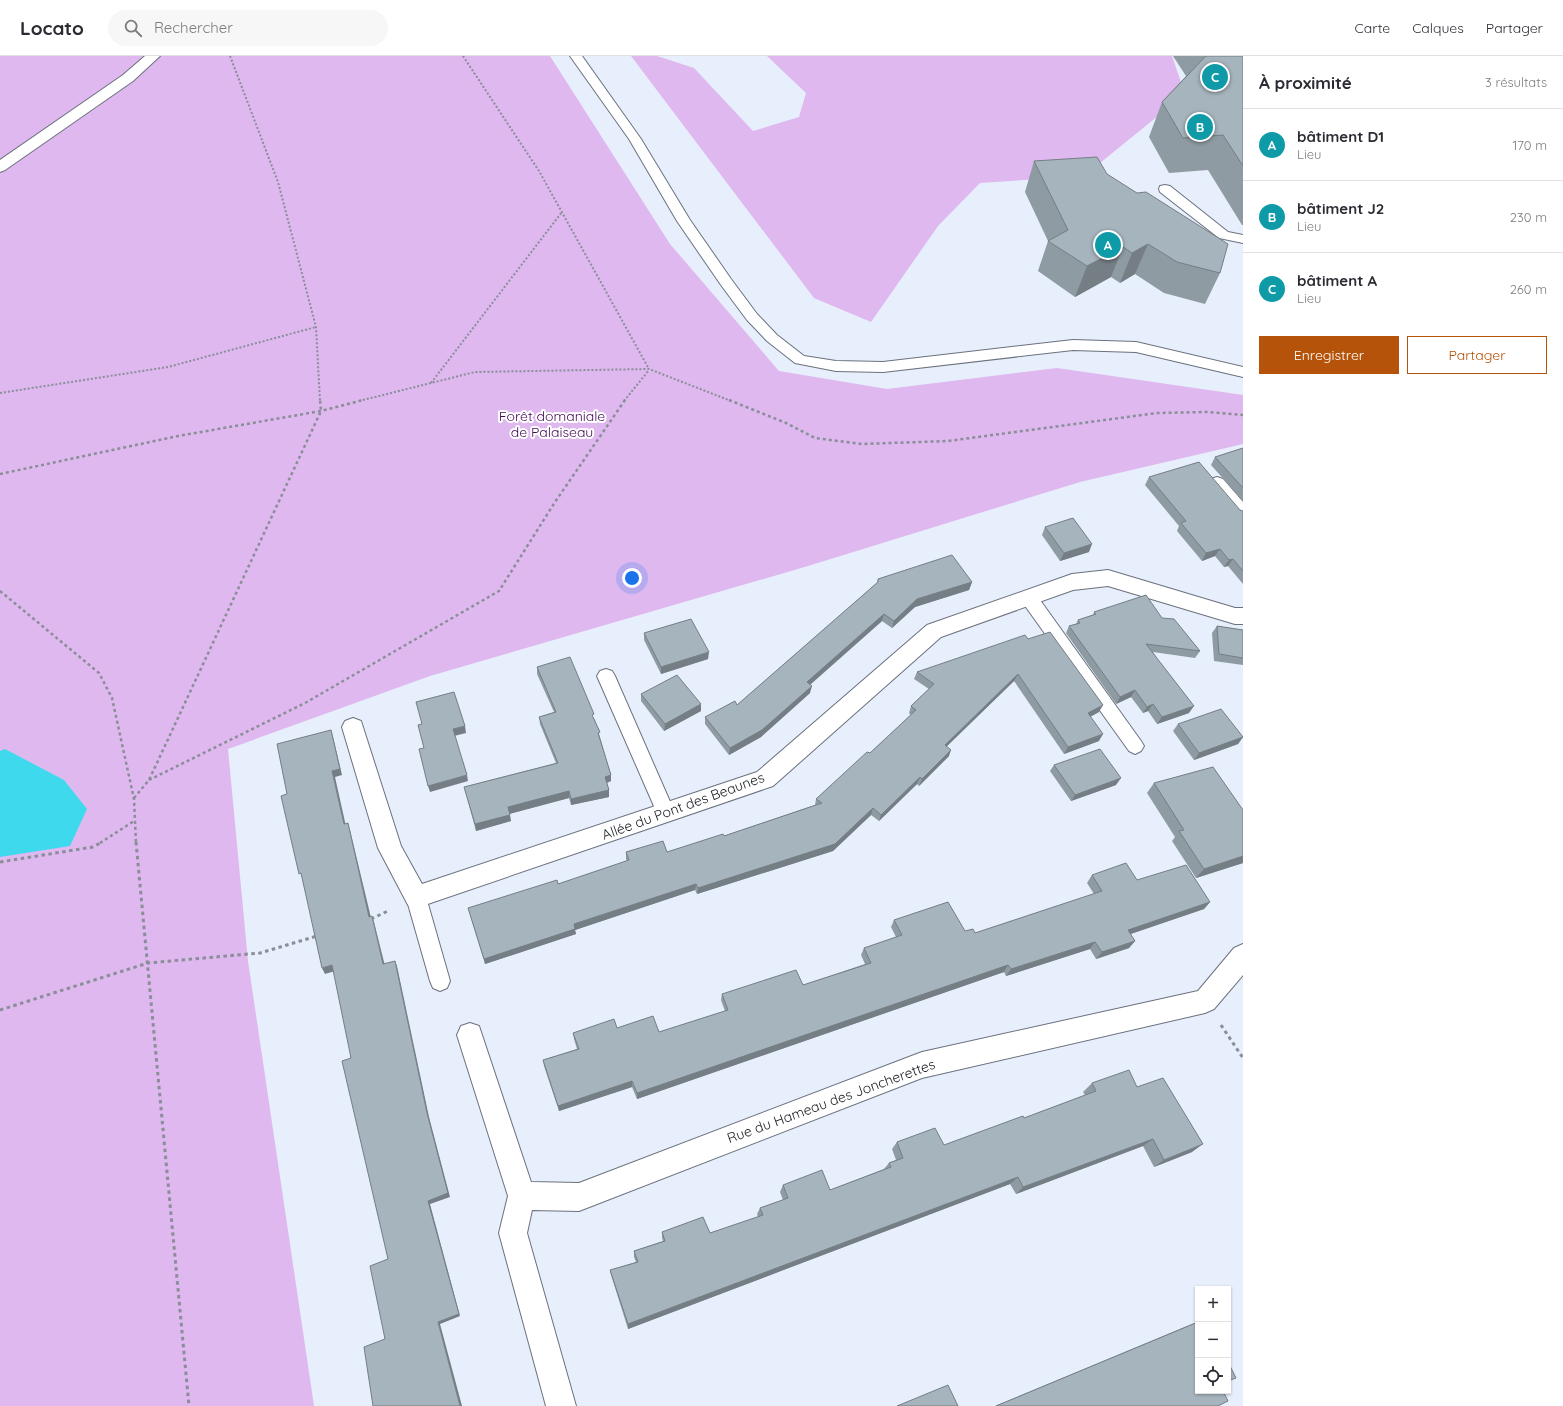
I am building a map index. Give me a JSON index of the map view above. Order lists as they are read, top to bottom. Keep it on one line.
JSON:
{"streets":{"street":["Allée du Pont des Beaunes","Rue du Hameau des Joncherettes"]},"parks":["Forêt domaniale de Palaiseau"],"page":{"header":"Locato","search":"Rechercher","nav":["Carte","Calques","Partager"],"heading":["À proximité","3 résultats"],"pins":["C","B","A"],"list":[{"mark":"A","name":"bâtiment D1","note":"Lieu","value":"170 m"},{"mark":"B","name":"bâtiment J2","note":"Lieu","value":"230 m"},{"mark":"C","name":"bâtiment A","note":"Lieu","value":"260 m"}],"buttons":["Enregistrer","Partager"],"map_buttons":["+","−"]}}
